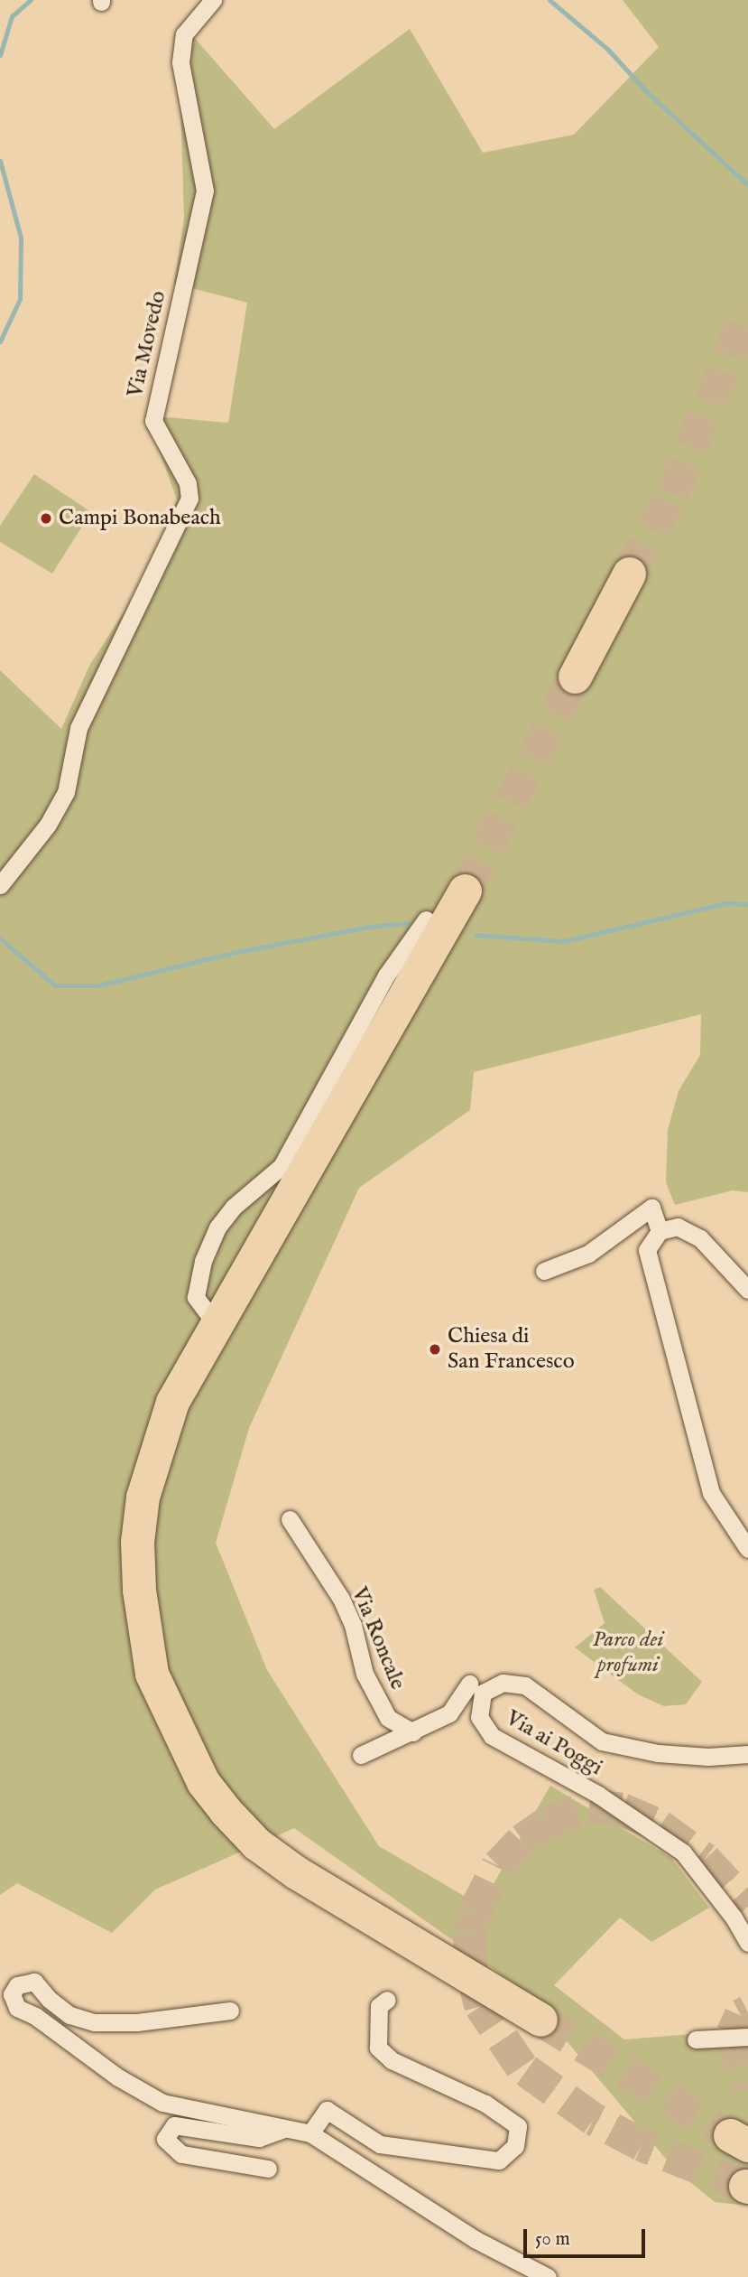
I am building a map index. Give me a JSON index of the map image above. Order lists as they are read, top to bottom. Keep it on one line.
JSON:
{"streets":{"street":["Via Movedo","Via Roncale","Via ai Poggi"]},"parks":["Parco dei profumi"],"places":["Campi Bonabeach","Chiesa di San Francesco"],"scale_bar":"50 m"}
